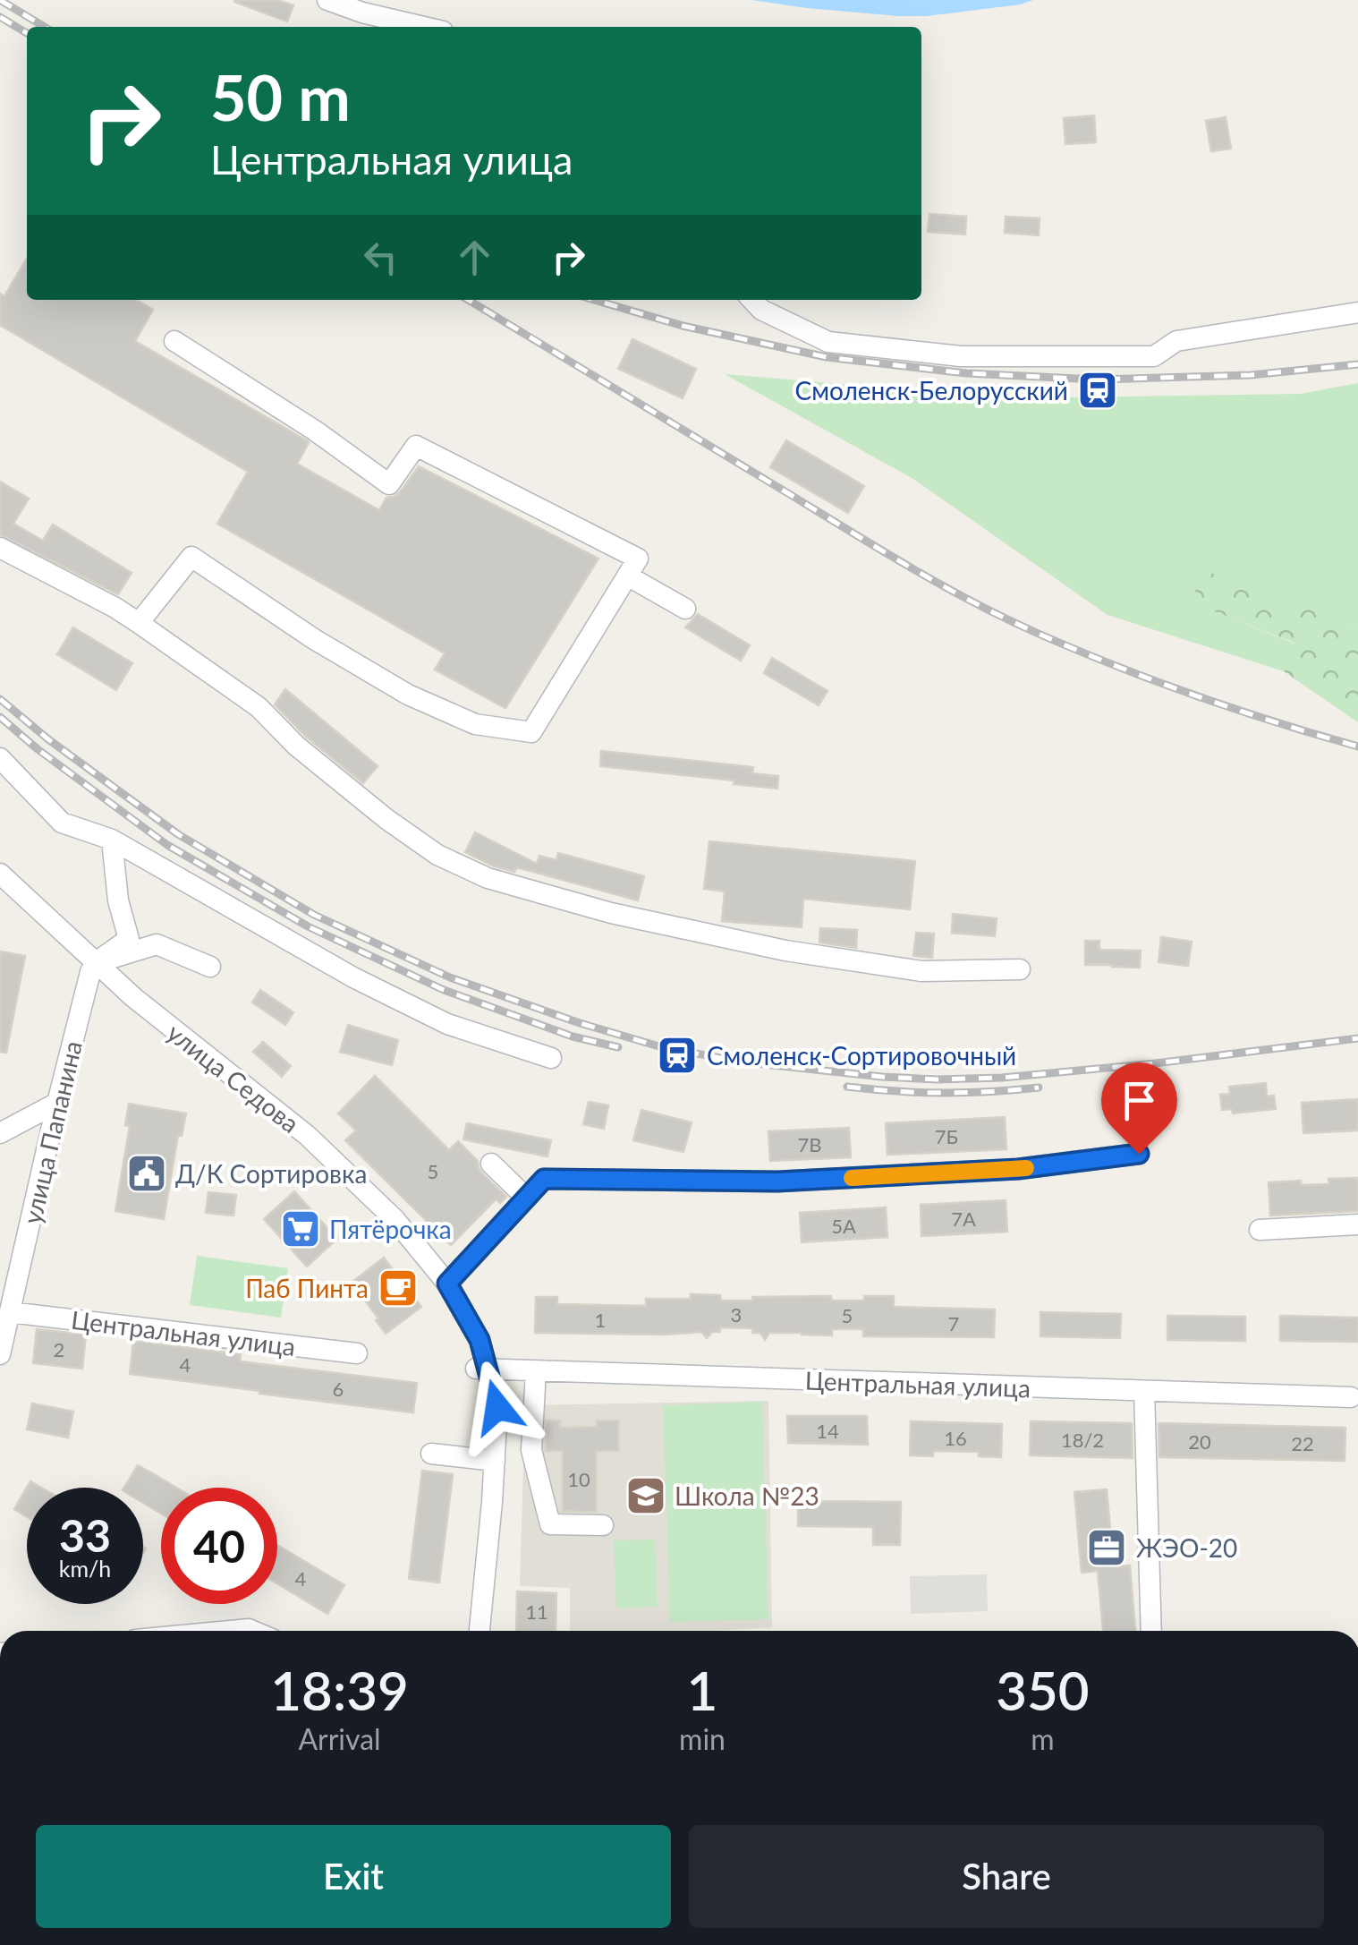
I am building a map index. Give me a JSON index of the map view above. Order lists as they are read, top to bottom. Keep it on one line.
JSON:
{"streets":{"street":["улица Седова","улица Папанина","Центральная улица"]},"crossings":[["улица Седова","улица Папанина"],["улица Седова","Центральная улица"],["улица Папанина","Центральная улица"]],"places":{"station":["Смоленск-Белорусский","Смоленск-Сортировочный"],"public building":["Д/К Сортировка"],"supermarket":["Пятёрочка"],"cafe":["Паб Пинта"],"school or university":["Школа №23"],"office":["ЖЭО-20"]},"house_numbers":["7Б","7В","5","7А","5А","3","5","1","7","2","4","6","14","16","18/2","20","22","10","4","11"],"page":{"turn":["50 m","Центральная улица"],"speed":"33 km/h","limit":"40","eta":["18:39","Arrival","1","min","350","m"],"buttons":["Exit","Share"]}}
